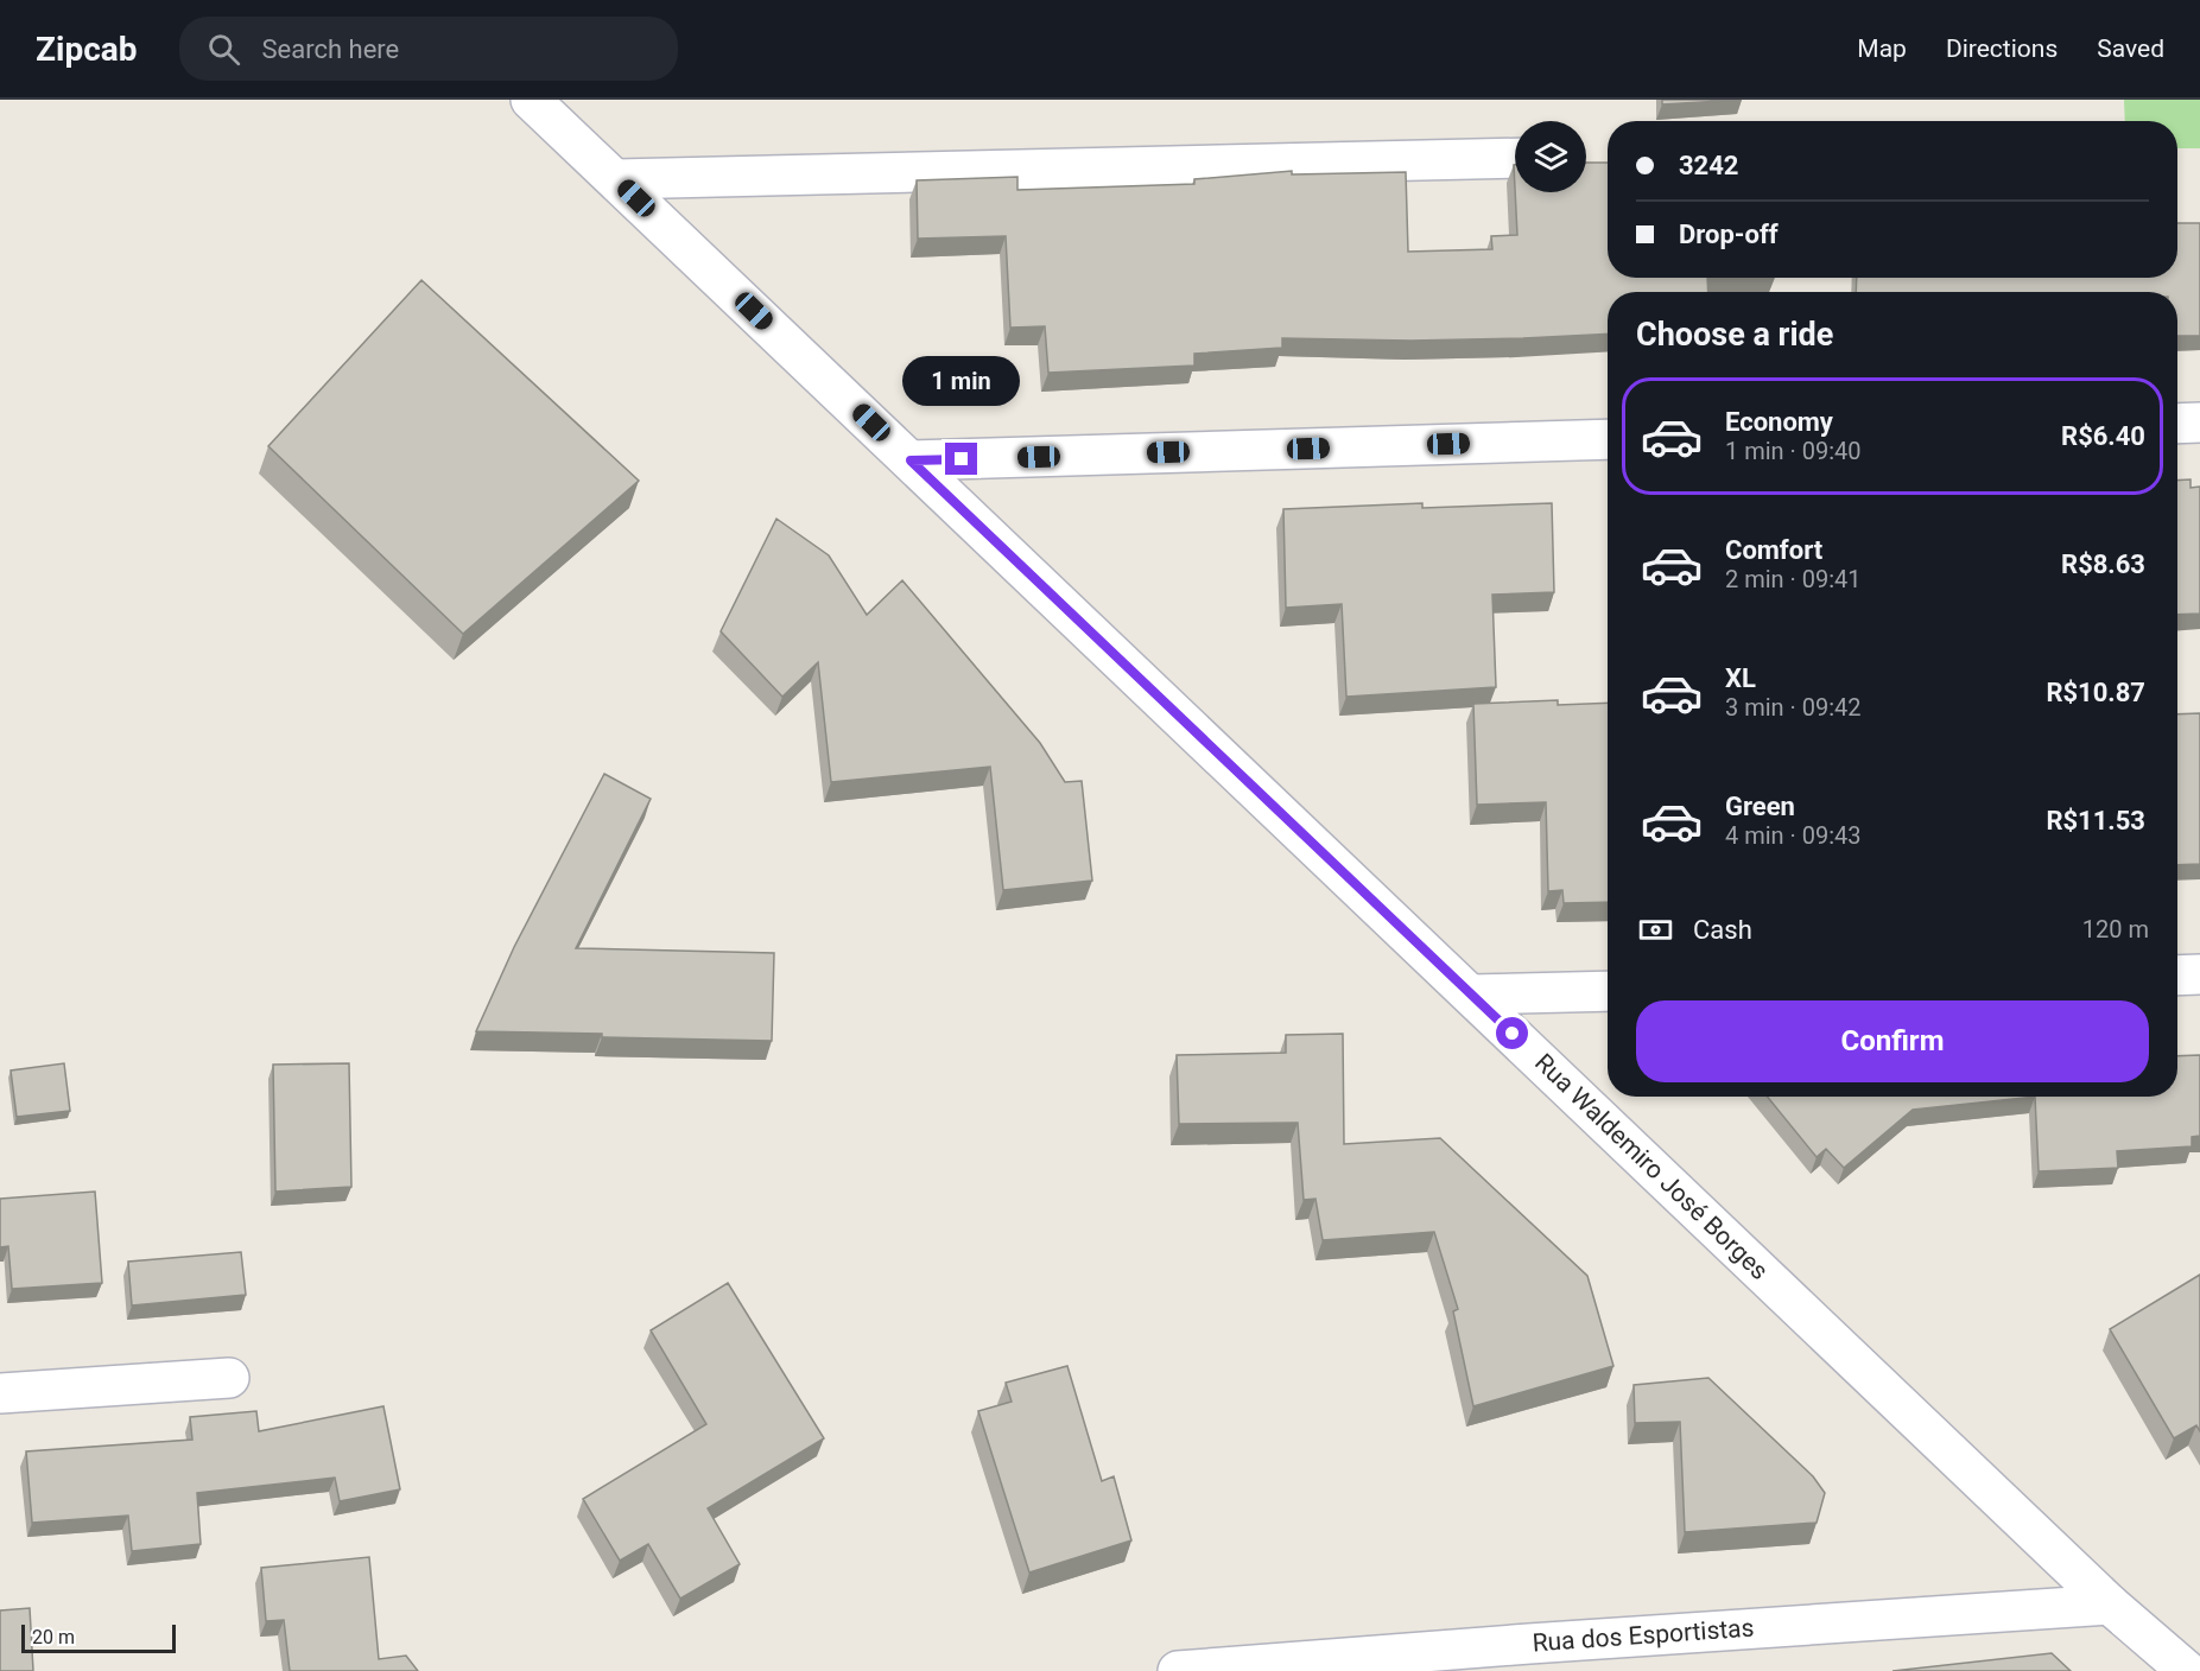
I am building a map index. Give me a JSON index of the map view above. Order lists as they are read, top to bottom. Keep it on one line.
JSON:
{"streets":{"street":["Rua Waldemiro José Borges","Rua dos Esportistas"]},"crossings":[["Rua Waldemiro José Borges","Rua dos Esportistas"]],"scale_bar":"20 m","page":{"header":"Zipcab","search":"Search here","nav":["Map","Directions","Saved"],"banner":["3242","Drop-off"],"heading":"Choose a ride","bubble":"1 min","list":[{"name":"Economy","note":"1 min · 09:40","value":"R$6.40"},{"name":"Comfort","note":"2 min · 09:41","value":"R$8.63"},{"name":"XL","note":"3 min · 09:42","value":"R$10.87"},{"name":"Green","note":"4 min · 09:43","value":"R$11.53"}],"pay":["Cash","120 m"],"buttons":"Confirm","scale":"20 m"}}
